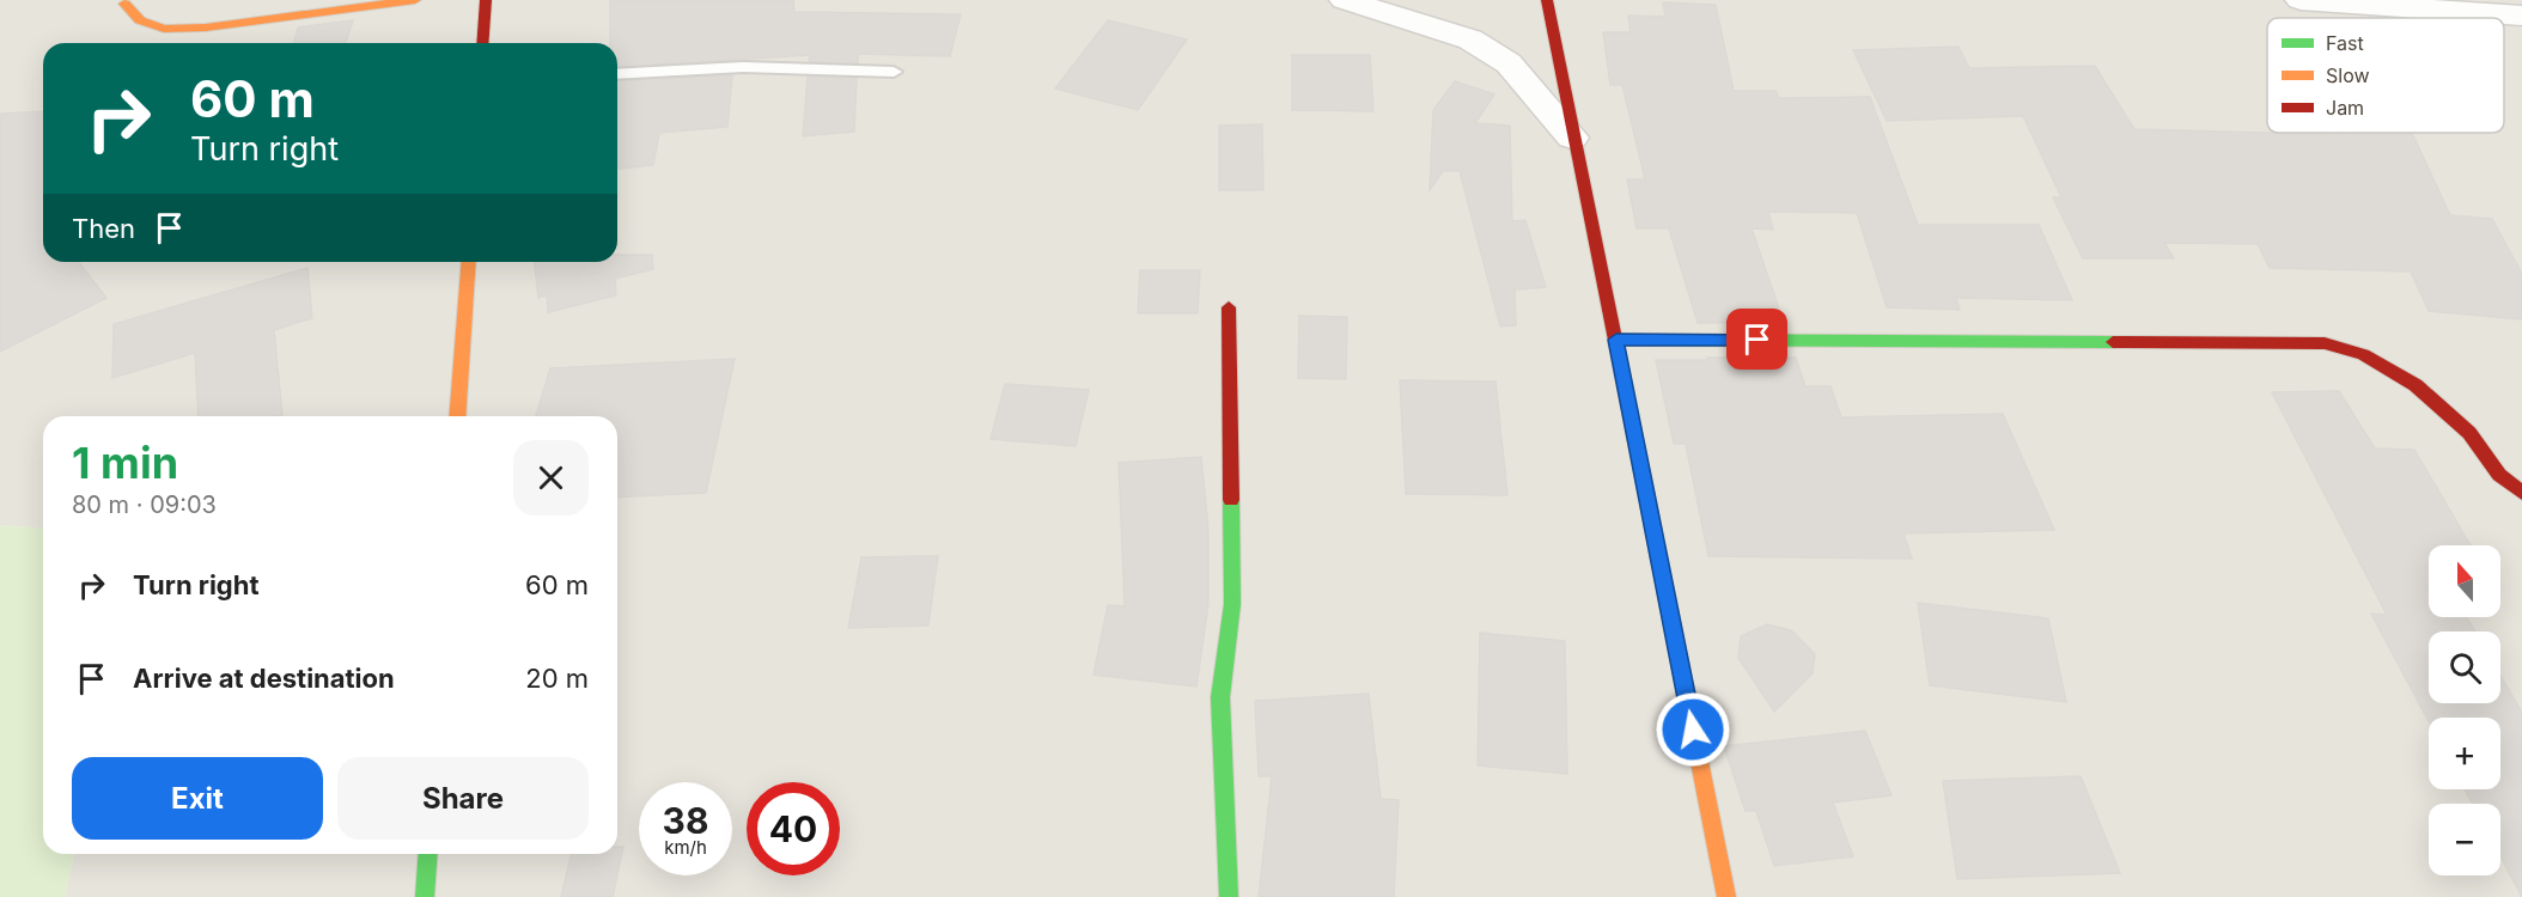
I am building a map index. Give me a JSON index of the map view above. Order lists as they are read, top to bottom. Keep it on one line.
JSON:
{"legend":["Fast","Slow","Jam"],"north":"top","page":{"turn":["60 m","Turn right"],"then":"Then","heading":["1 min","80 m · 09:03"],"list":[{"name":"Turn right","value":"60 m"},{"name":"Arrive at destination","value":"20 m"}],"map_buttons":["+","−"],"buttons":["Exit","Share"],"speed":"38 km/h","limit":"40"}}
